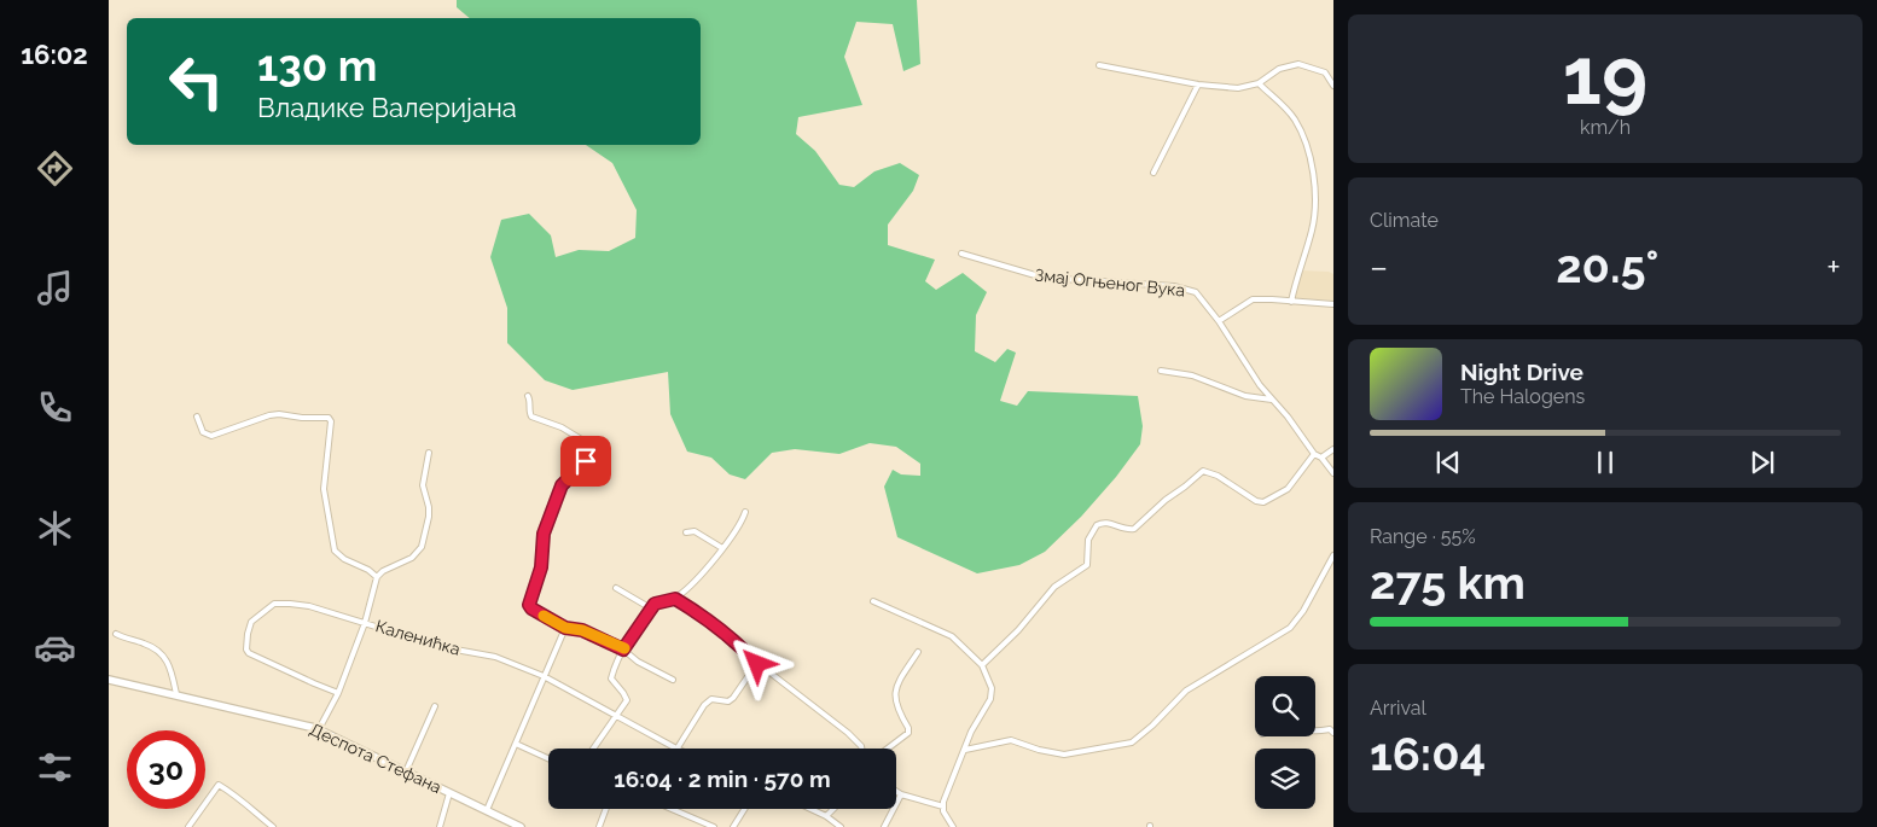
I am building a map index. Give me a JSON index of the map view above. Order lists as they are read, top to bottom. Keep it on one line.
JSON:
{"streets":{"main road":["Деспота Стефана"],"street":["Змај Огњеног Вука","Каленићка"]},"page":{"tabs":"16:02","tile":[["19","km/h"],"Climate",["Range · 55%","275 km"],["Arrival","16:04"]],"turn":["130 m","Владике Валеријана"],"heat":["−","20.5°","+"],"song":["Night Drive","The Halogens"],"limit":"30","trip":"16:04 · 2 min · 570 m"}}
